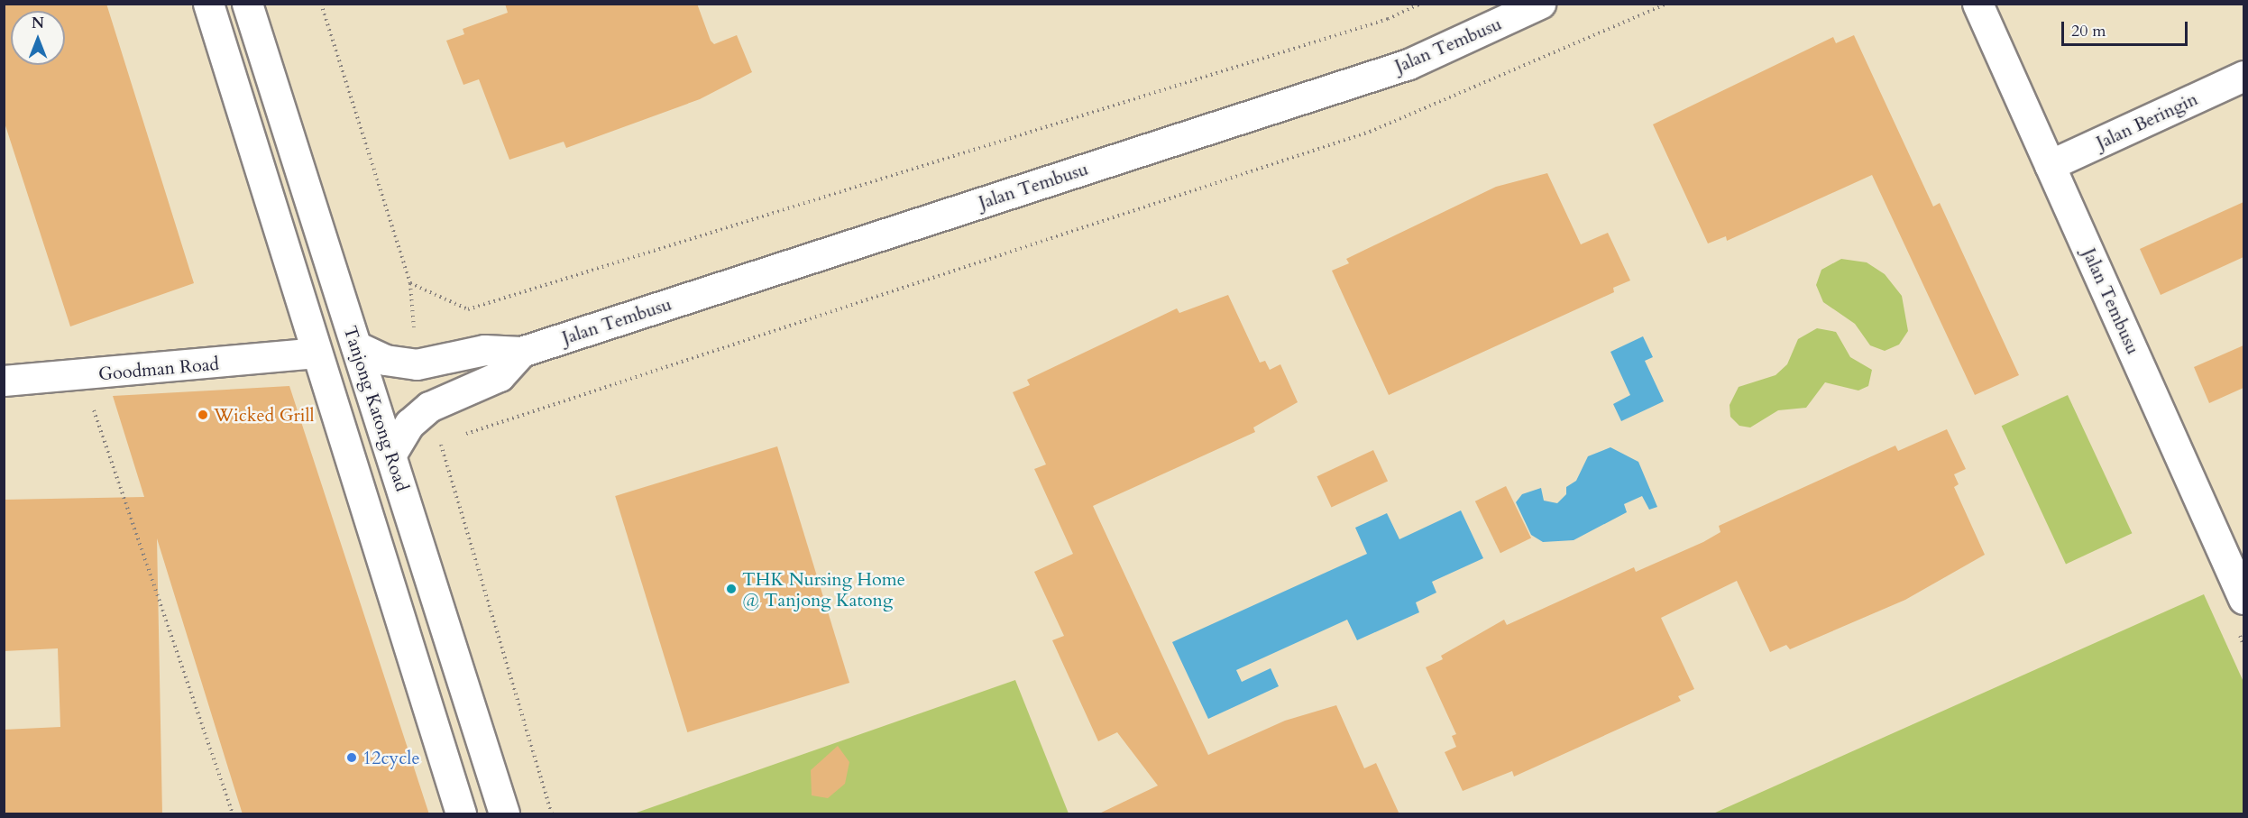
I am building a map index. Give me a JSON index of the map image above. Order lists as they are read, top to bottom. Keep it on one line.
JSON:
{"streets":{"street":["Jalan Tembusu","Jalan Beringin","Goodman Road","Tanjong Katong Road"]},"crossings":[["Jalan Tembusu","Jalan Beringin"]],"places":["Wicked Grill","THK Nursing Home @ Tanjong Katong","12cycle"],"scale_bar":"20 m","north":"top"}
